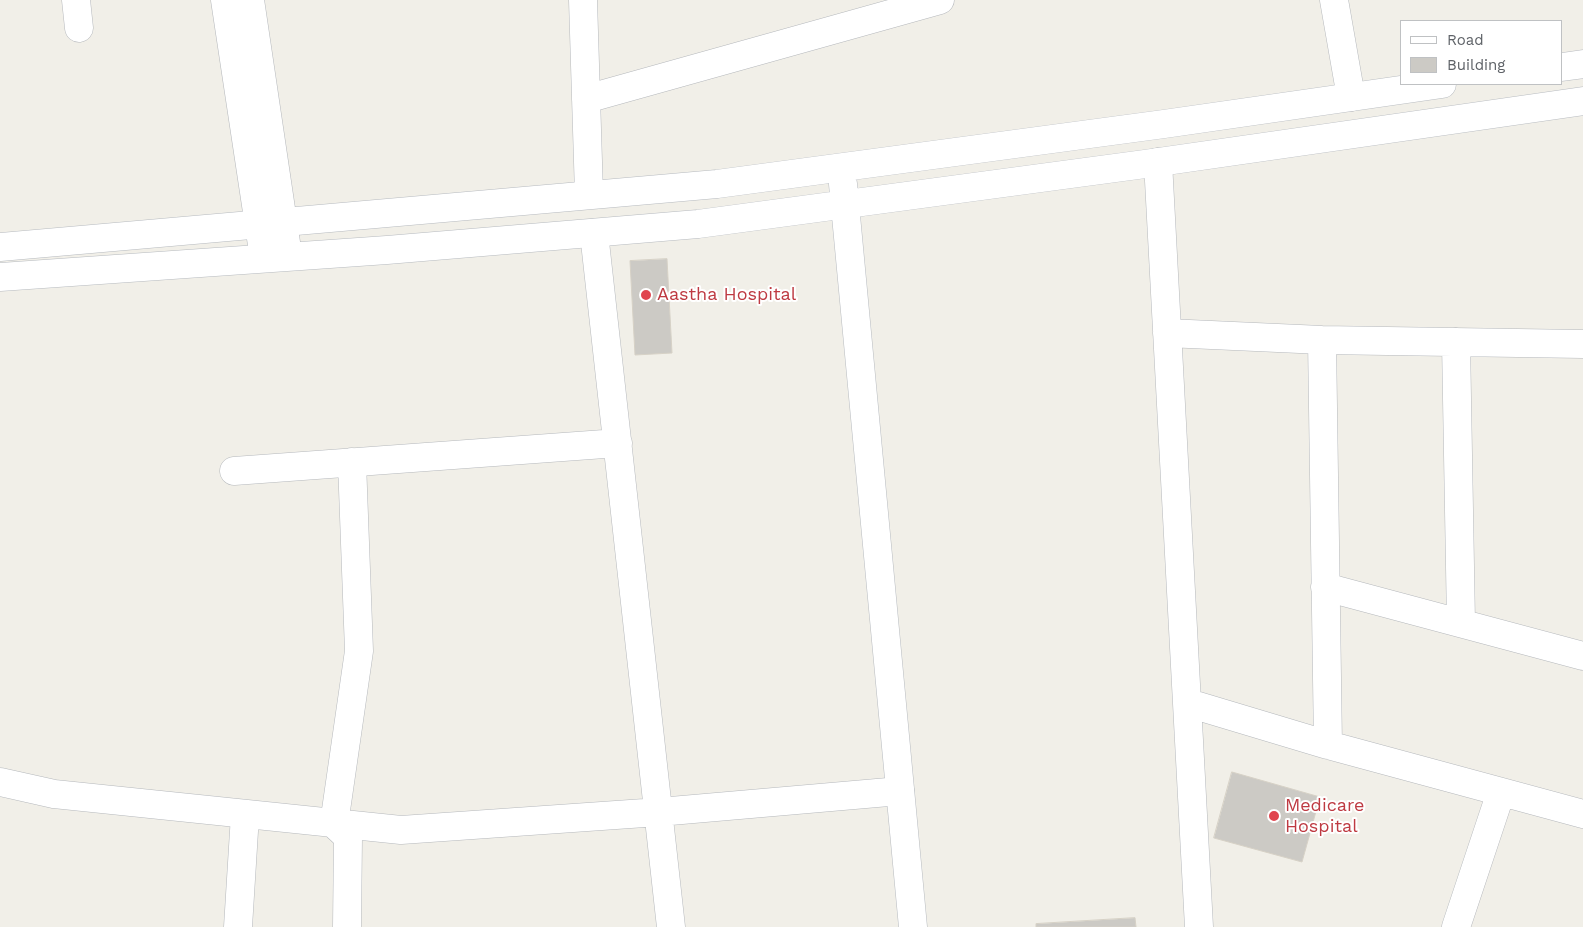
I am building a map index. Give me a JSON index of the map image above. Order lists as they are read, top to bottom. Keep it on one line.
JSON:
{"places":["Aastha Hospital","Medicare Hospital"],"legend":["Road","Building"]}
